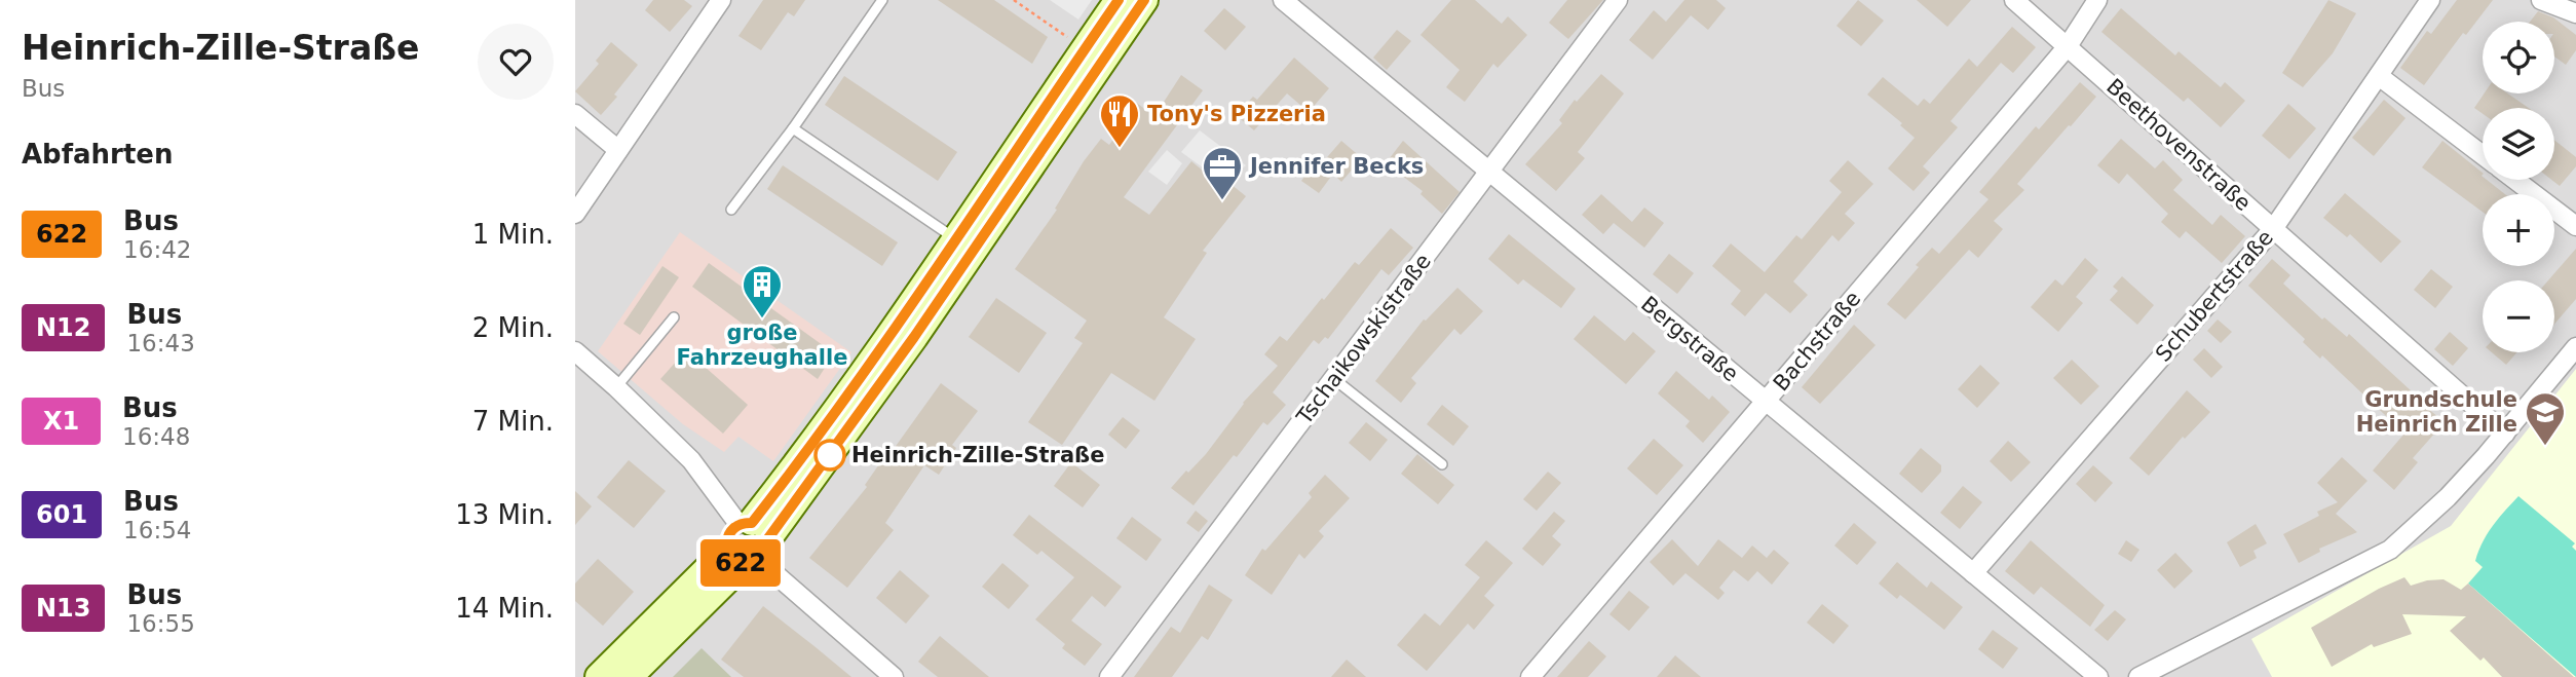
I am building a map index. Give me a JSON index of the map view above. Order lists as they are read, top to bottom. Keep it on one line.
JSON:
{"streets":{"street":["Beethovenstraße","Schubertstraße","Tschaikowskistraße","Bergstraße","Bachstraße"]},"crossings":[["Beethovenstraße","Schubertstraße"],["Beethovenstraße","Bachstraße"],["Schubertstraße","Bergstraße"],["Tschaikowskistraße","Bergstraße"],["Bergstraße","Bachstraße"]],"places":{"restaurant":["Tony's Pizzeria"],"office":["Jennifer Becks"],"building":["große Fahrzeughalle"],"school or university":["Grundschule Heinrich Zille"],"other":["Heinrich-Zille-Straße"]},"lines":["bus line 622"],"page":{"heading":[["Heinrich-Zille-Straße","Bus"],"Abfahrten"],"on_map":"622","map_buttons":["+","−"],"list":[{"mark":"622","name":"Bus","note":"16:42","value":"1 Min."},{"mark":"N12","name":"Bus","note":"16:43","value":"2 Min."},{"mark":"X1","name":"Bus","note":"16:48","value":"7 Min."},{"mark":"601","name":"Bus","note":"16:54","value":"13 Min."},{"mark":"N13","name":"Bus","note":"16:55","value":"14 Min."}]}}
